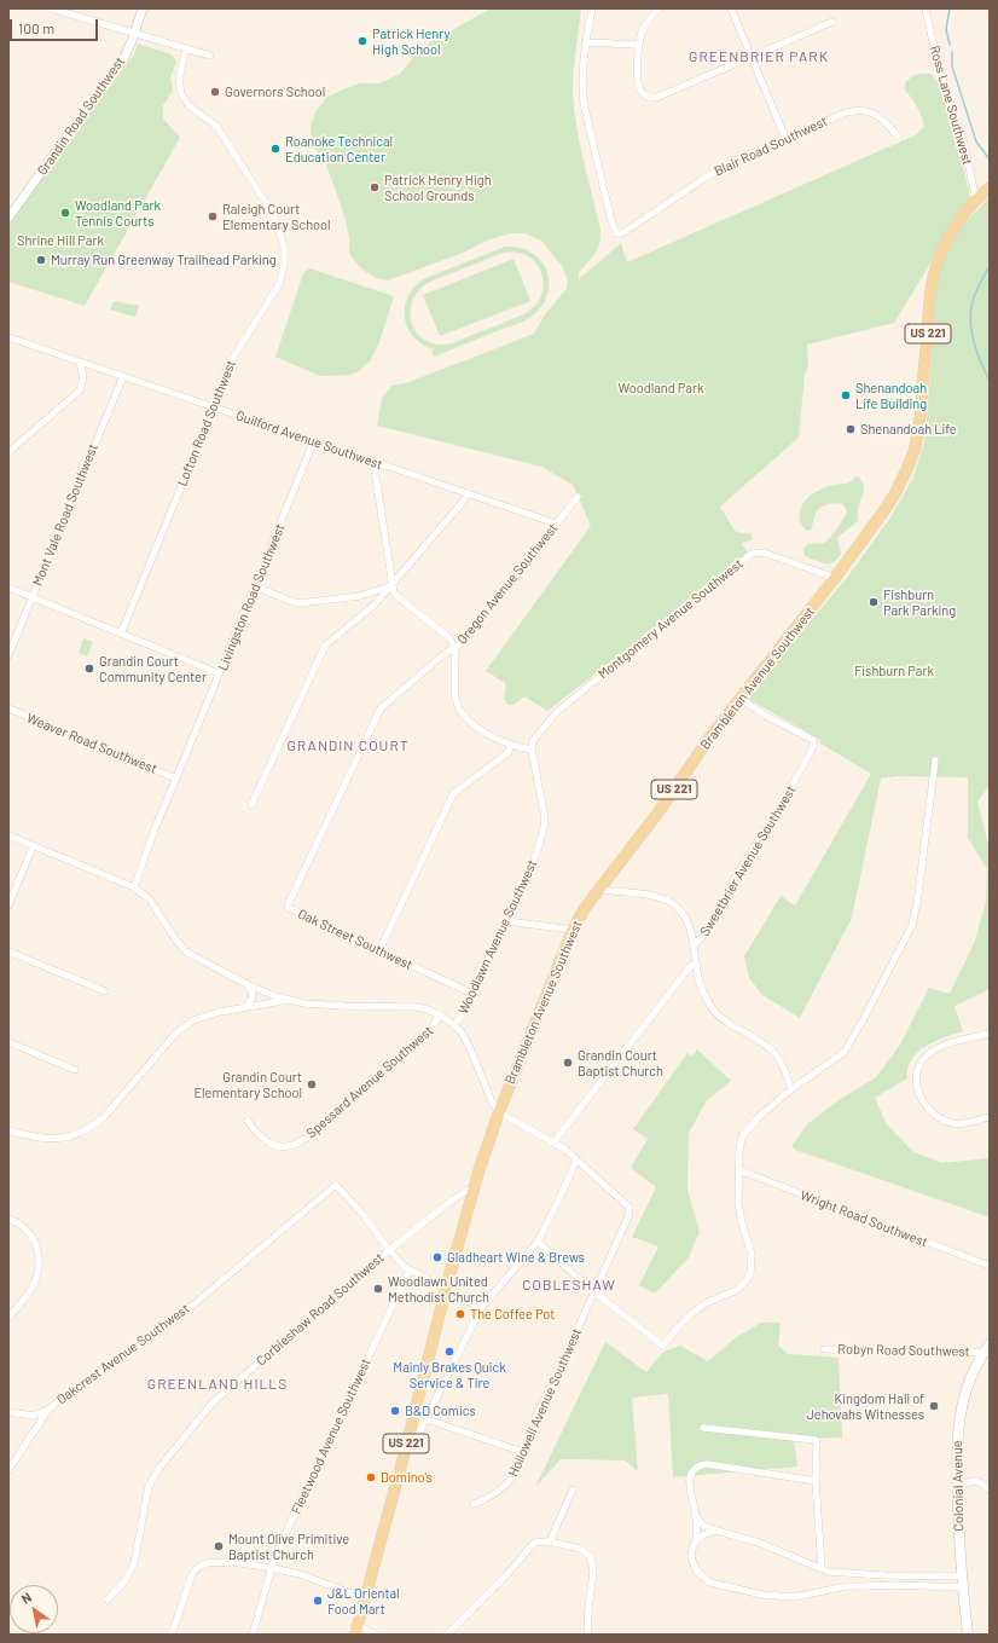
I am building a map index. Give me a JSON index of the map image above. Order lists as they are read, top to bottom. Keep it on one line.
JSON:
{"streets":{"main road":["US 221","Brambleton Avenue Southwest","Colonial Avenue"],"street":["Ross Lane Southwest","Grandin Road Southwest","Blair Road Southwest","Lofton Road Southwest","Guilford Avenue Southwest","Mont Vale Road Southwest","Oregon Avenue Southwest","Livingston Road Southwest","Montgomery Avenue Southwest","Weaver Road Southwest","Sweetbrier Avenue Southwest","Woodlawn Avenue Southwest","Oak Street Southwest","Spessard Avenue Southwest","Wright Road Southwest","Corbieshaw Road Southwest","Robyn Road Southwest","Oakcrest Avenue Southwest","Hollowell Avenue Southwest","Fleetwood Avenue Southwest"]},"crossings":[["Ross Lane Southwest","Brambleton Avenue Southwest"],["Lofton Road Southwest","Guilford Avenue Southwest"],["Guilford Avenue Southwest","Mont Vale Road Southwest"],["Guilford Avenue Southwest","Oregon Avenue Southwest"],["Guilford Avenue Southwest","Livingston Road Southwest"],["Oregon Avenue Southwest","Oak Street Southwest"],["Livingston Road Southwest","Weaver Road Southwest"],["Montgomery Avenue Southwest","Brambleton Avenue Southwest"],["Montgomery Avenue Southwest","Woodlawn Avenue Southwest"],["Brambleton Avenue Southwest","Sweetbrier Avenue Southwest"],["Brambleton Avenue Southwest","Corbieshaw Road Southwest"],["Woodlawn Avenue Southwest","Oak Street Southwest"],["Corbieshaw Road Southwest","Oakcrest Avenue Southwest"],["Robyn Road Southwest","Colonial Avenue"]],"districts":["GREENBRIER PARK","GRANDIN COURT","COBLESHAW","GREENLAND HILLS"],"parks":["Shrine Hill Park","Woodland Park","Fishburn Park"],"places":["Patrick Henry High School","Governors School","Roanoke Technical Education Center","Patrick Henry High School Grounds","Woodland Park Tennis Courts","Raleigh Court Elementary School","Murray Run Greenway Trailhead Parking","Shenandoah Life Building","Shenandoah Life","Fishburn Park Parking","Grandin Court Community Center","Grandin Court Baptist Church","Grandin Court Elementary School","Gladheart Wine & Brews","Woodlawn United Methodist Church","The Coffee Pot","Mainly Brakes Quick Service & Tire","Kingdom Hall of Jehovahs Witnesses","B&D Comics","Domino's","Mount Olive Primitive Baptist Church","J&L Oriental Food Mart"],"scale_bar":"100 m","north":"top left"}
